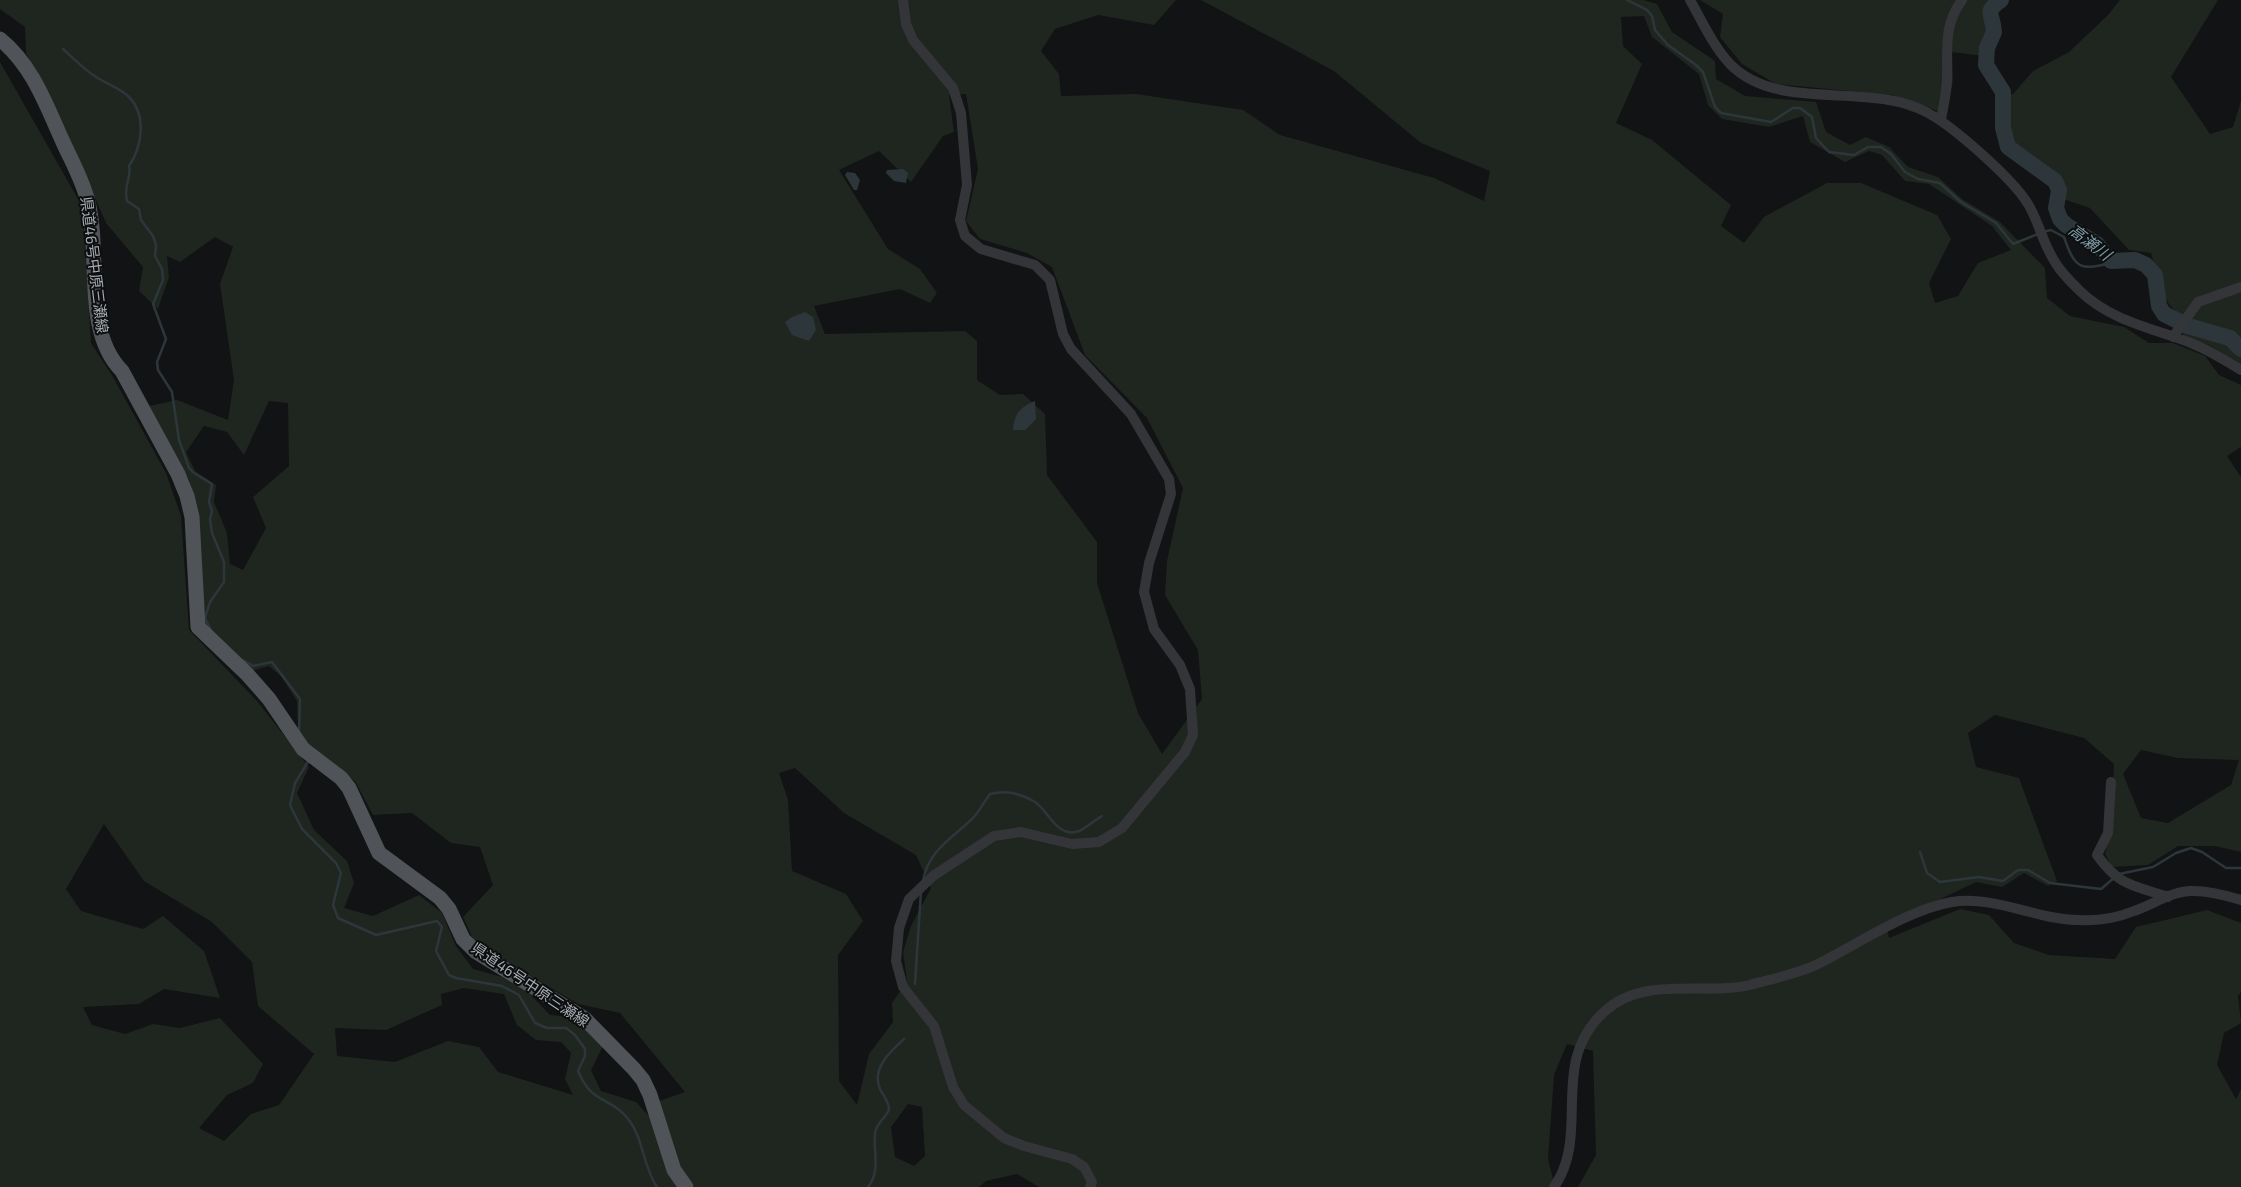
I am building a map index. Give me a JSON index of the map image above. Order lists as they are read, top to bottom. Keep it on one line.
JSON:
{"streets":{"main road":["県道46号中原三瀬線"]},"water":["高瀬川"]}
